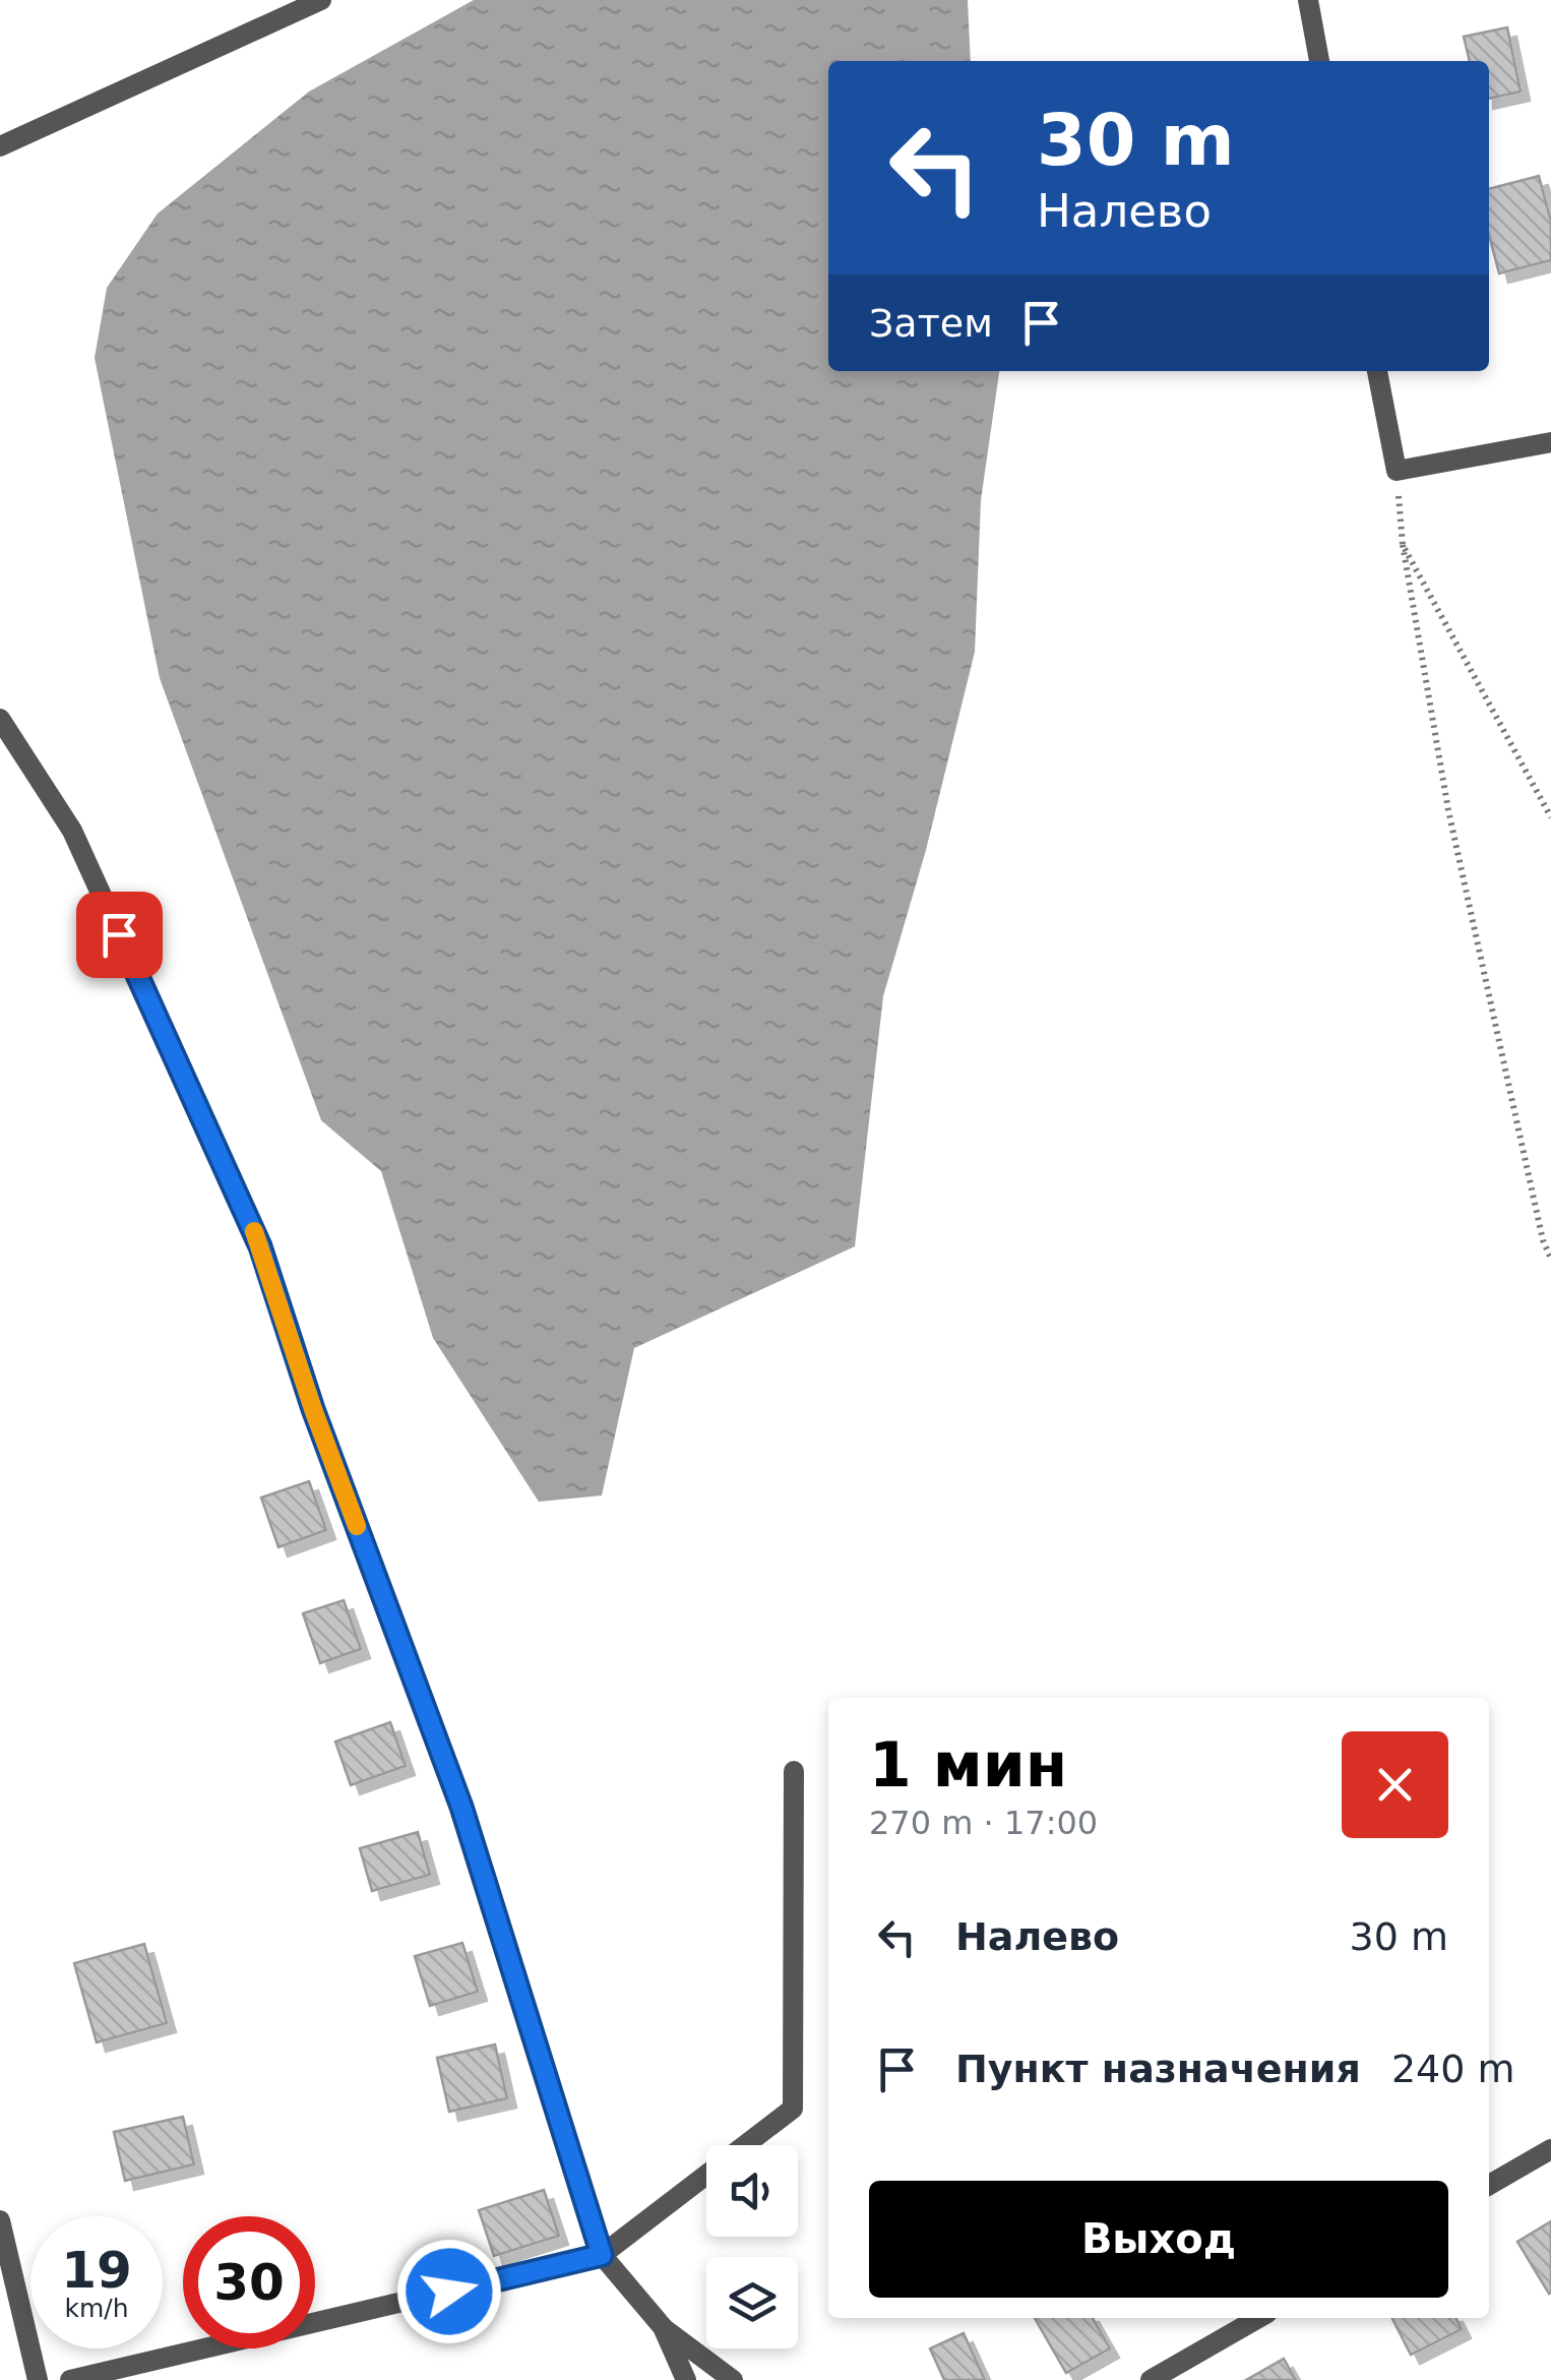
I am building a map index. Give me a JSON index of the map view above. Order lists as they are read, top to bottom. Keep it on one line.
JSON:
{"page":{"turn":["30 m","Налево"],"then":"Затем","heading":["1 мин","270 m · 17:00"],"list":[{"name":"Налево","value":"30 m"},{"name":"Пункт назначения","value":"240 m"}],"buttons":"Выход","speed":"19 km/h","limit":"30"}}
